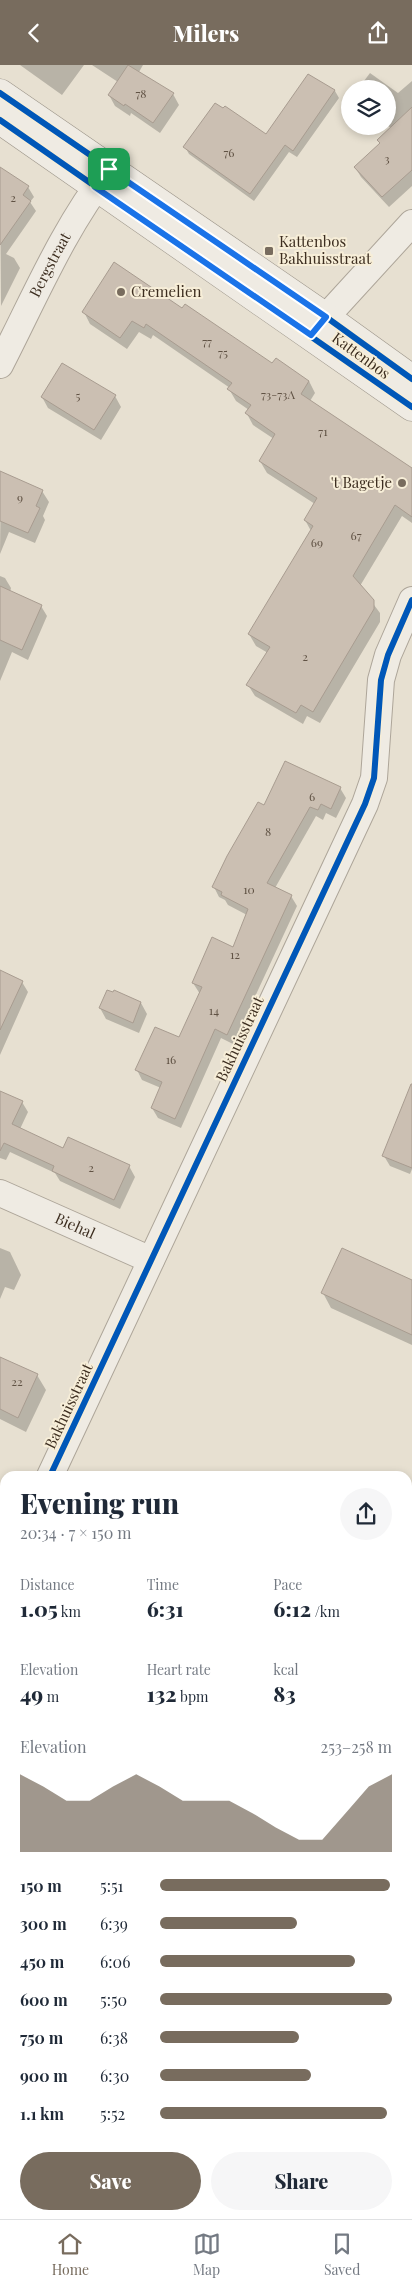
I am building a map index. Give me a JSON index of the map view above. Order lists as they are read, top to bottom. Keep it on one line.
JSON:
{"streets":{"main road":["Kattenbos"],"street":["Bergstraat","Bakhuisstraat","Biehal"]},"crossings":[["Bergstraat","Kattenbos"],["Bakhuisstraat","Biehal"]],"places":{"transit":["Kattenbos Bakhuisstraat"],"other":["Cremelien","'t Bagetje"]},"house_numbers":["78","76","3","2","77","75","73-73A","5","71","9","67","69","2","6","8","10","12","14","16","2","22"],"page":{"header":"Milers","heading":["Evening run","20:34 · 7 × 150 m"],"stats":[["Distance","1.05 km"],["Time","6:31"],["Pace","6:12 /km"],["Elevation","49 m"],["Heart rate","132 bpm"],["kcal","83"]],"chart":["Elevation","253–258 m"],"list":[{"name":"150 m","note":"5:51"},{"name":"300 m","note":"6:39"},{"name":"450 m","note":"6:06"},{"name":"600 m","note":"5:50"},{"name":"750 m","note":"6:38"},{"name":"900 m","note":"6:30"},{"name":"1.1 km","note":"5:52"}],"buttons":["Save","Share"],"tabs":["Home","Map","Saved"]}}
